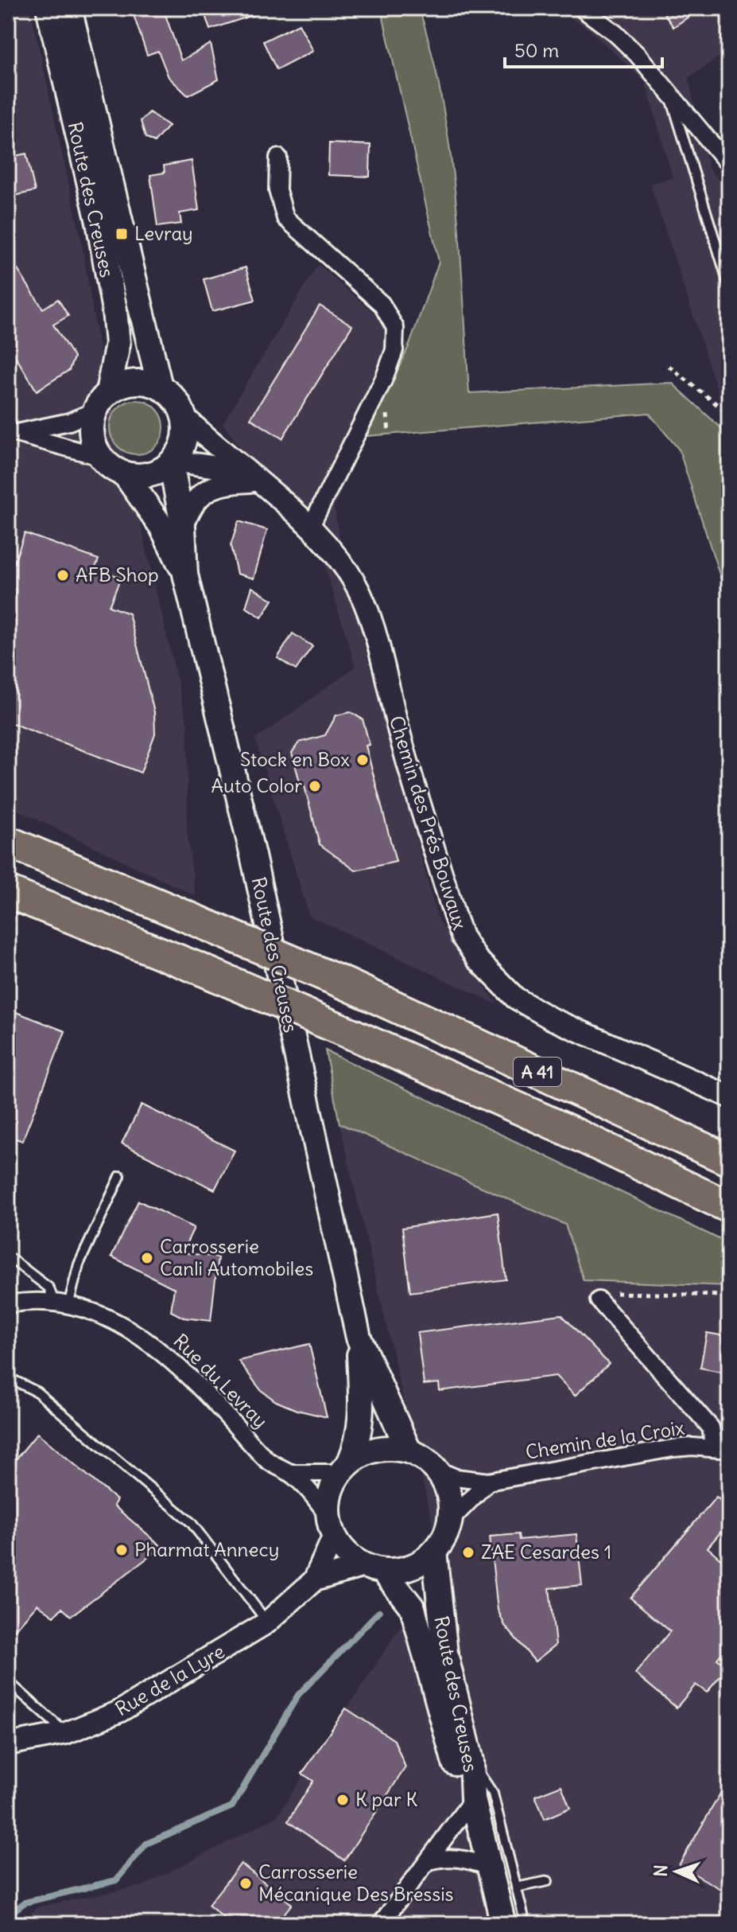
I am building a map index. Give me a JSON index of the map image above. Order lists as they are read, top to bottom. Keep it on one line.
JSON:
{"streets":{"highway":["A 41"],"main road":["Route des Creuses"],"street":["Chemin des Prés Bouvaux","Rue du Levray","Chemin de la Croix","Rue de la Lyre"]},"crossings":[["Route des Creuses","Rue du Levray"],["Route des Creuses","Chemin de la Croix"],["Route des Creuses","Rue de la Lyre"],["Rue du Levray","Chemin de la Croix"],["Rue du Levray","Rue de la Lyre"],["Chemin de la Croix","Rue de la Lyre"]],"places":{"transit":["Levray"],"other":["AFB Shop","Stock en Box","Auto Color","Carrosserie Canli Automobiles","Pharmat Annecy","ZAE Cesardes 1","K par K","Carrosserie Mécanique Des Bressis"]},"scale_bar":"50 m","north":"left"}
